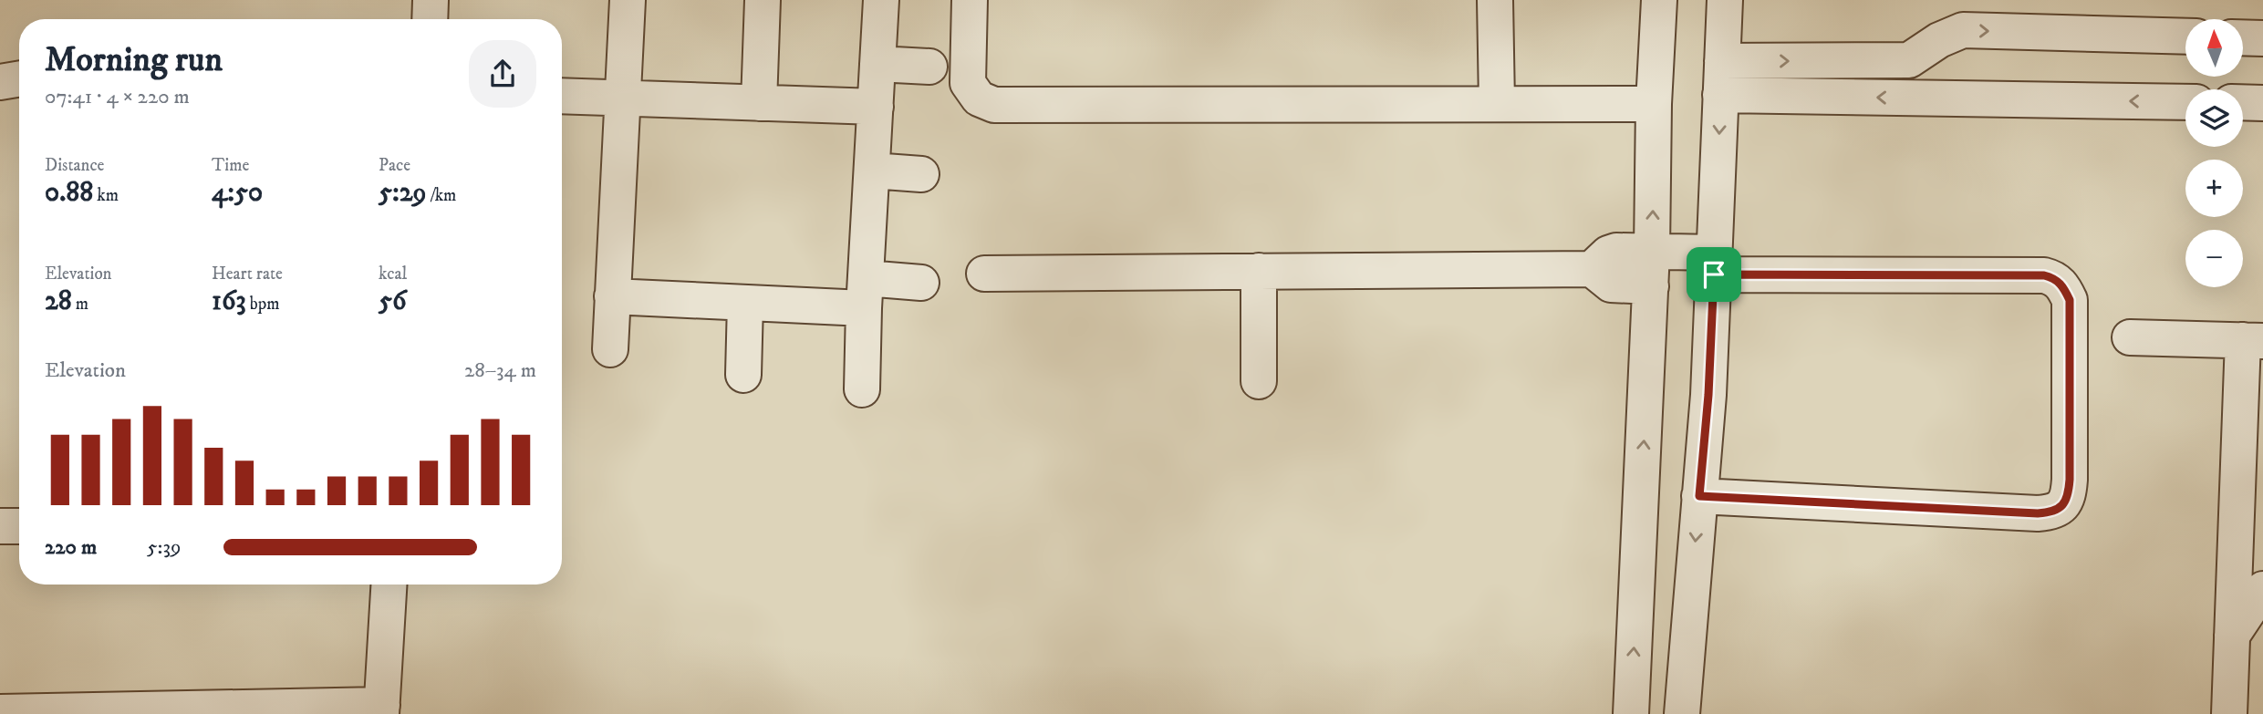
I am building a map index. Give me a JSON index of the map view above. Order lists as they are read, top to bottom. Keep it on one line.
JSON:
{"north":"top","page":{"map_buttons":["+","−"],"heading":["Morning run","07:41 · 4 × 220 m"],"stats":[["Distance","0.88 km"],["Time","4:50"],["Pace","5:29 /km"],["Elevation","28 m"],["Heart rate","163 bpm"],["kcal","56"]],"chart":["Elevation","28–34 m"],"list":[{"name":"220 m","note":"5:39"}]}}
